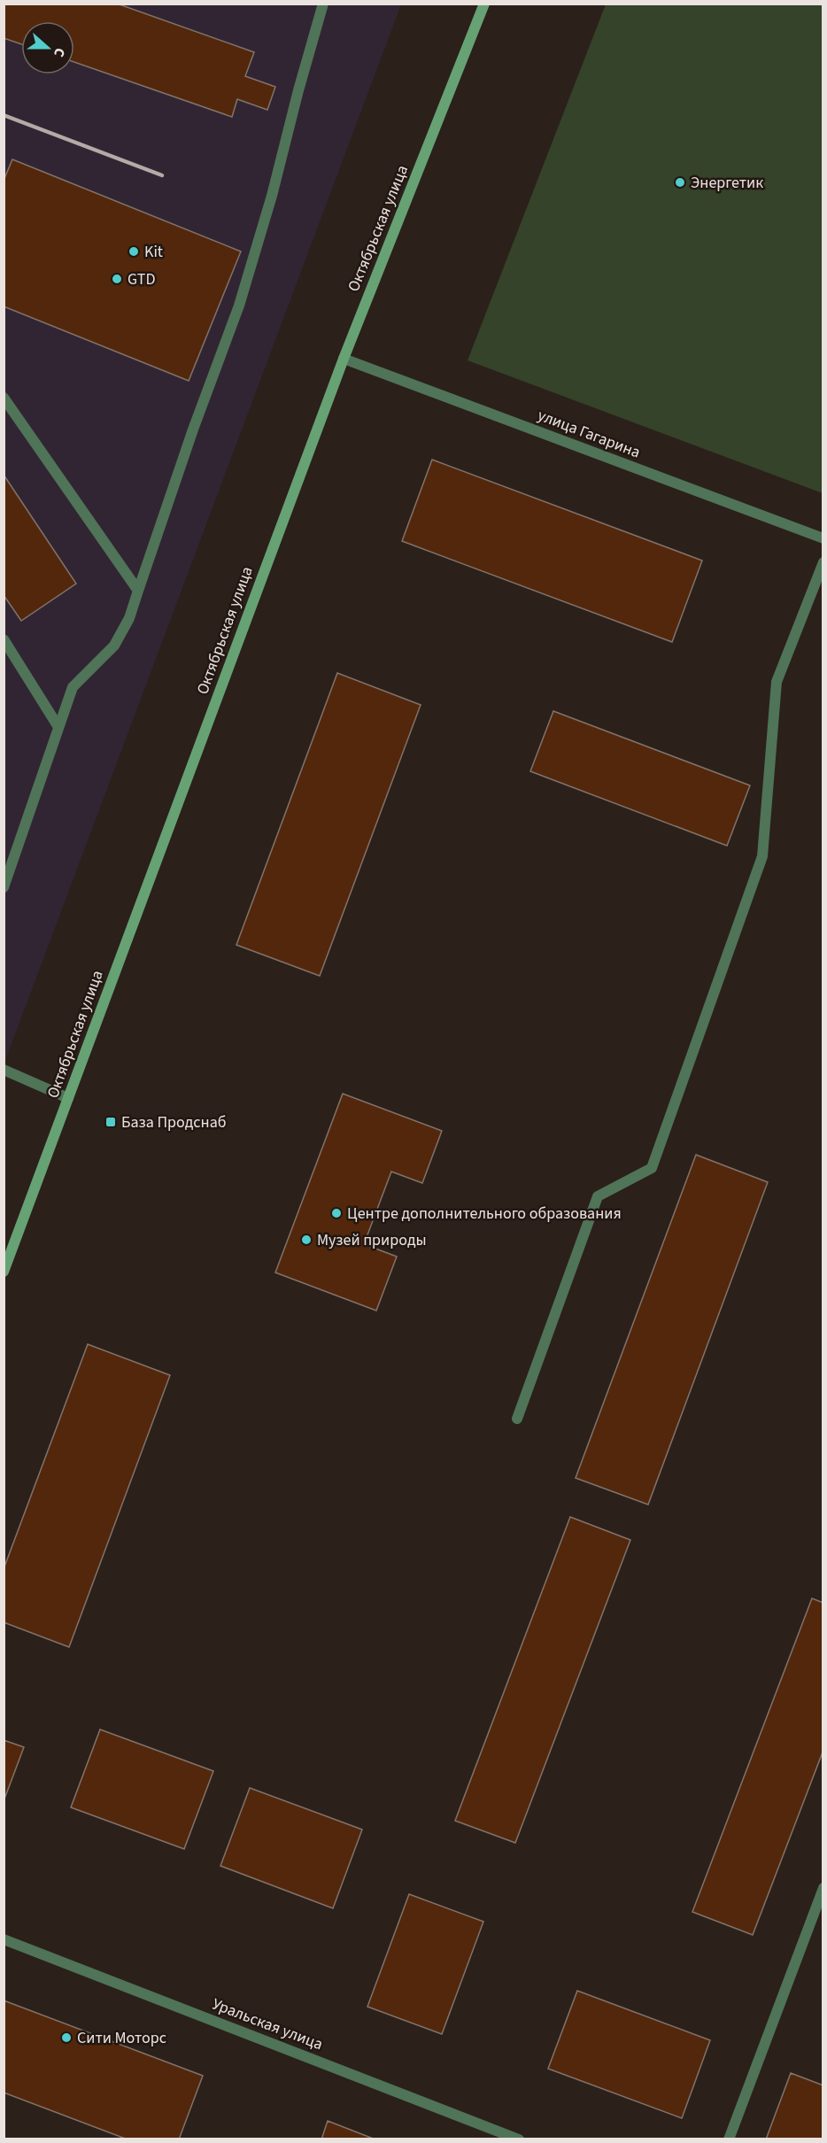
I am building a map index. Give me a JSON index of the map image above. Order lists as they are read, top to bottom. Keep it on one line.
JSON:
{"streets":{"main road":["Октябрьская улица"],"street":["улица Гагарина","Уральская улица"]},"crossings":[["Октябрьская улица","улица Гагарина"]],"places":{"other":["Энергетик","Kit","GTD","Центре дополнительного образования","Музей природы","Сити Моторс"],"transit":["База Продснаб"]},"north":"right"}
